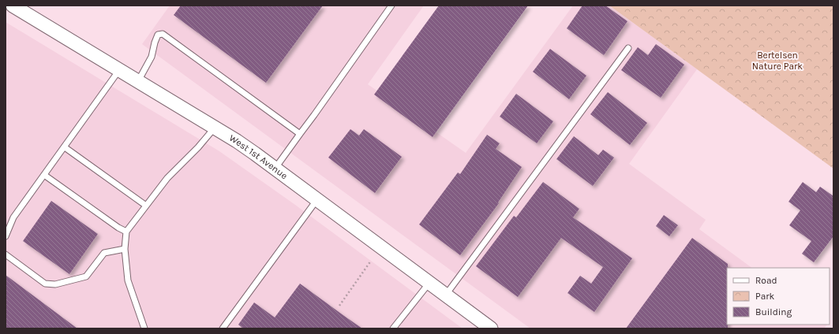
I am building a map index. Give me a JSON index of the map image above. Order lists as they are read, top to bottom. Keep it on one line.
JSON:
{"streets":{"street":["West 1st Avenue"]},"parks":["Bertelsen Nature Park"],"legend":["Road","Park","Building"]}
